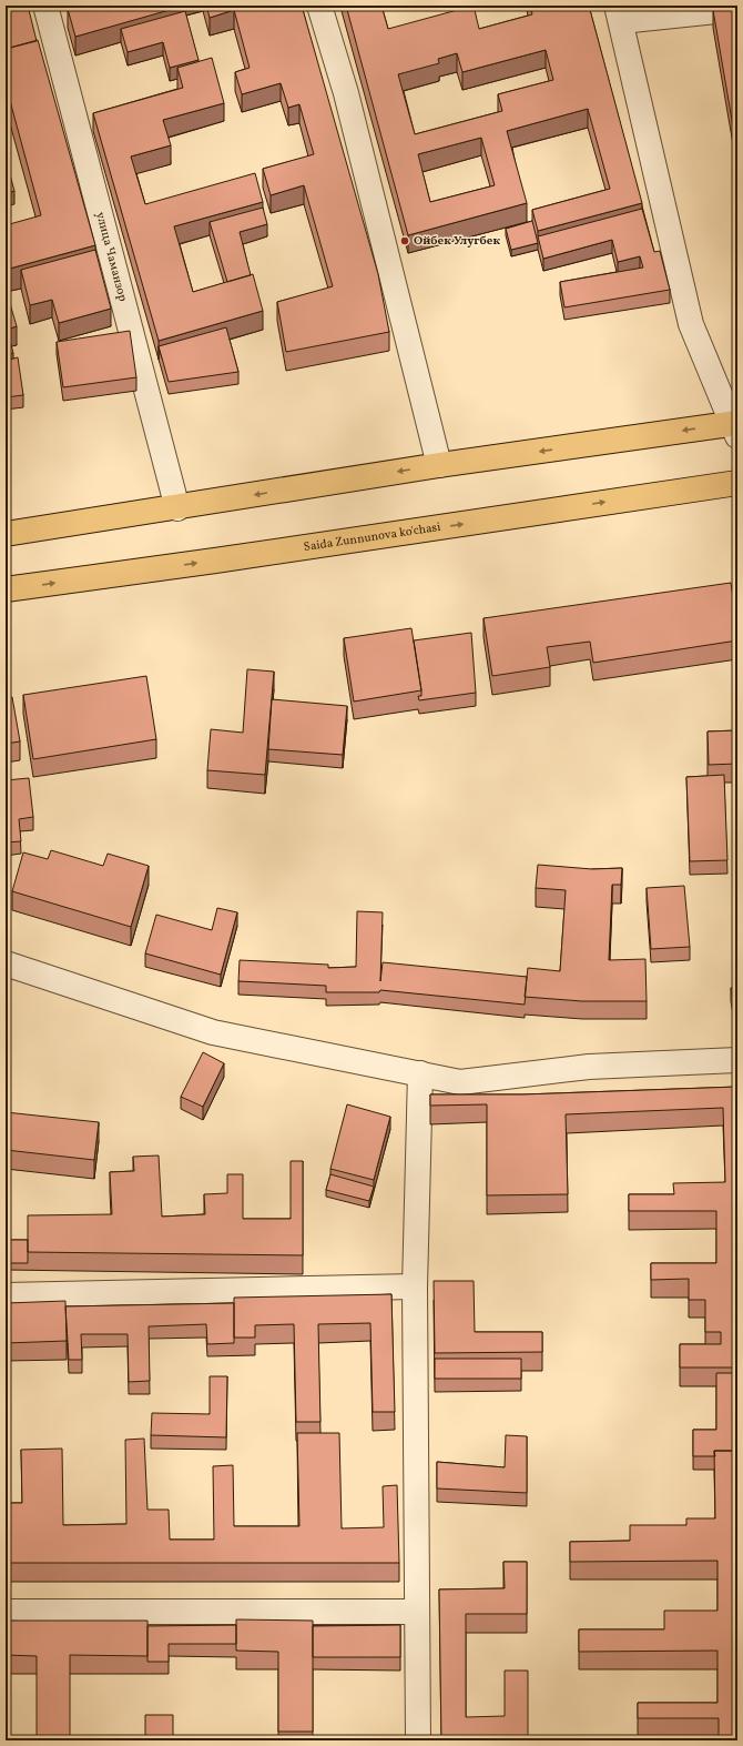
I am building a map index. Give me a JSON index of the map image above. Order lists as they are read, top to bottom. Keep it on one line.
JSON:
{"streets":{"main road":["Saida Zunnunova ko'chasi"],"street":["улица Чаманзор"]},"places":["Ойбек Улугбек"]}
